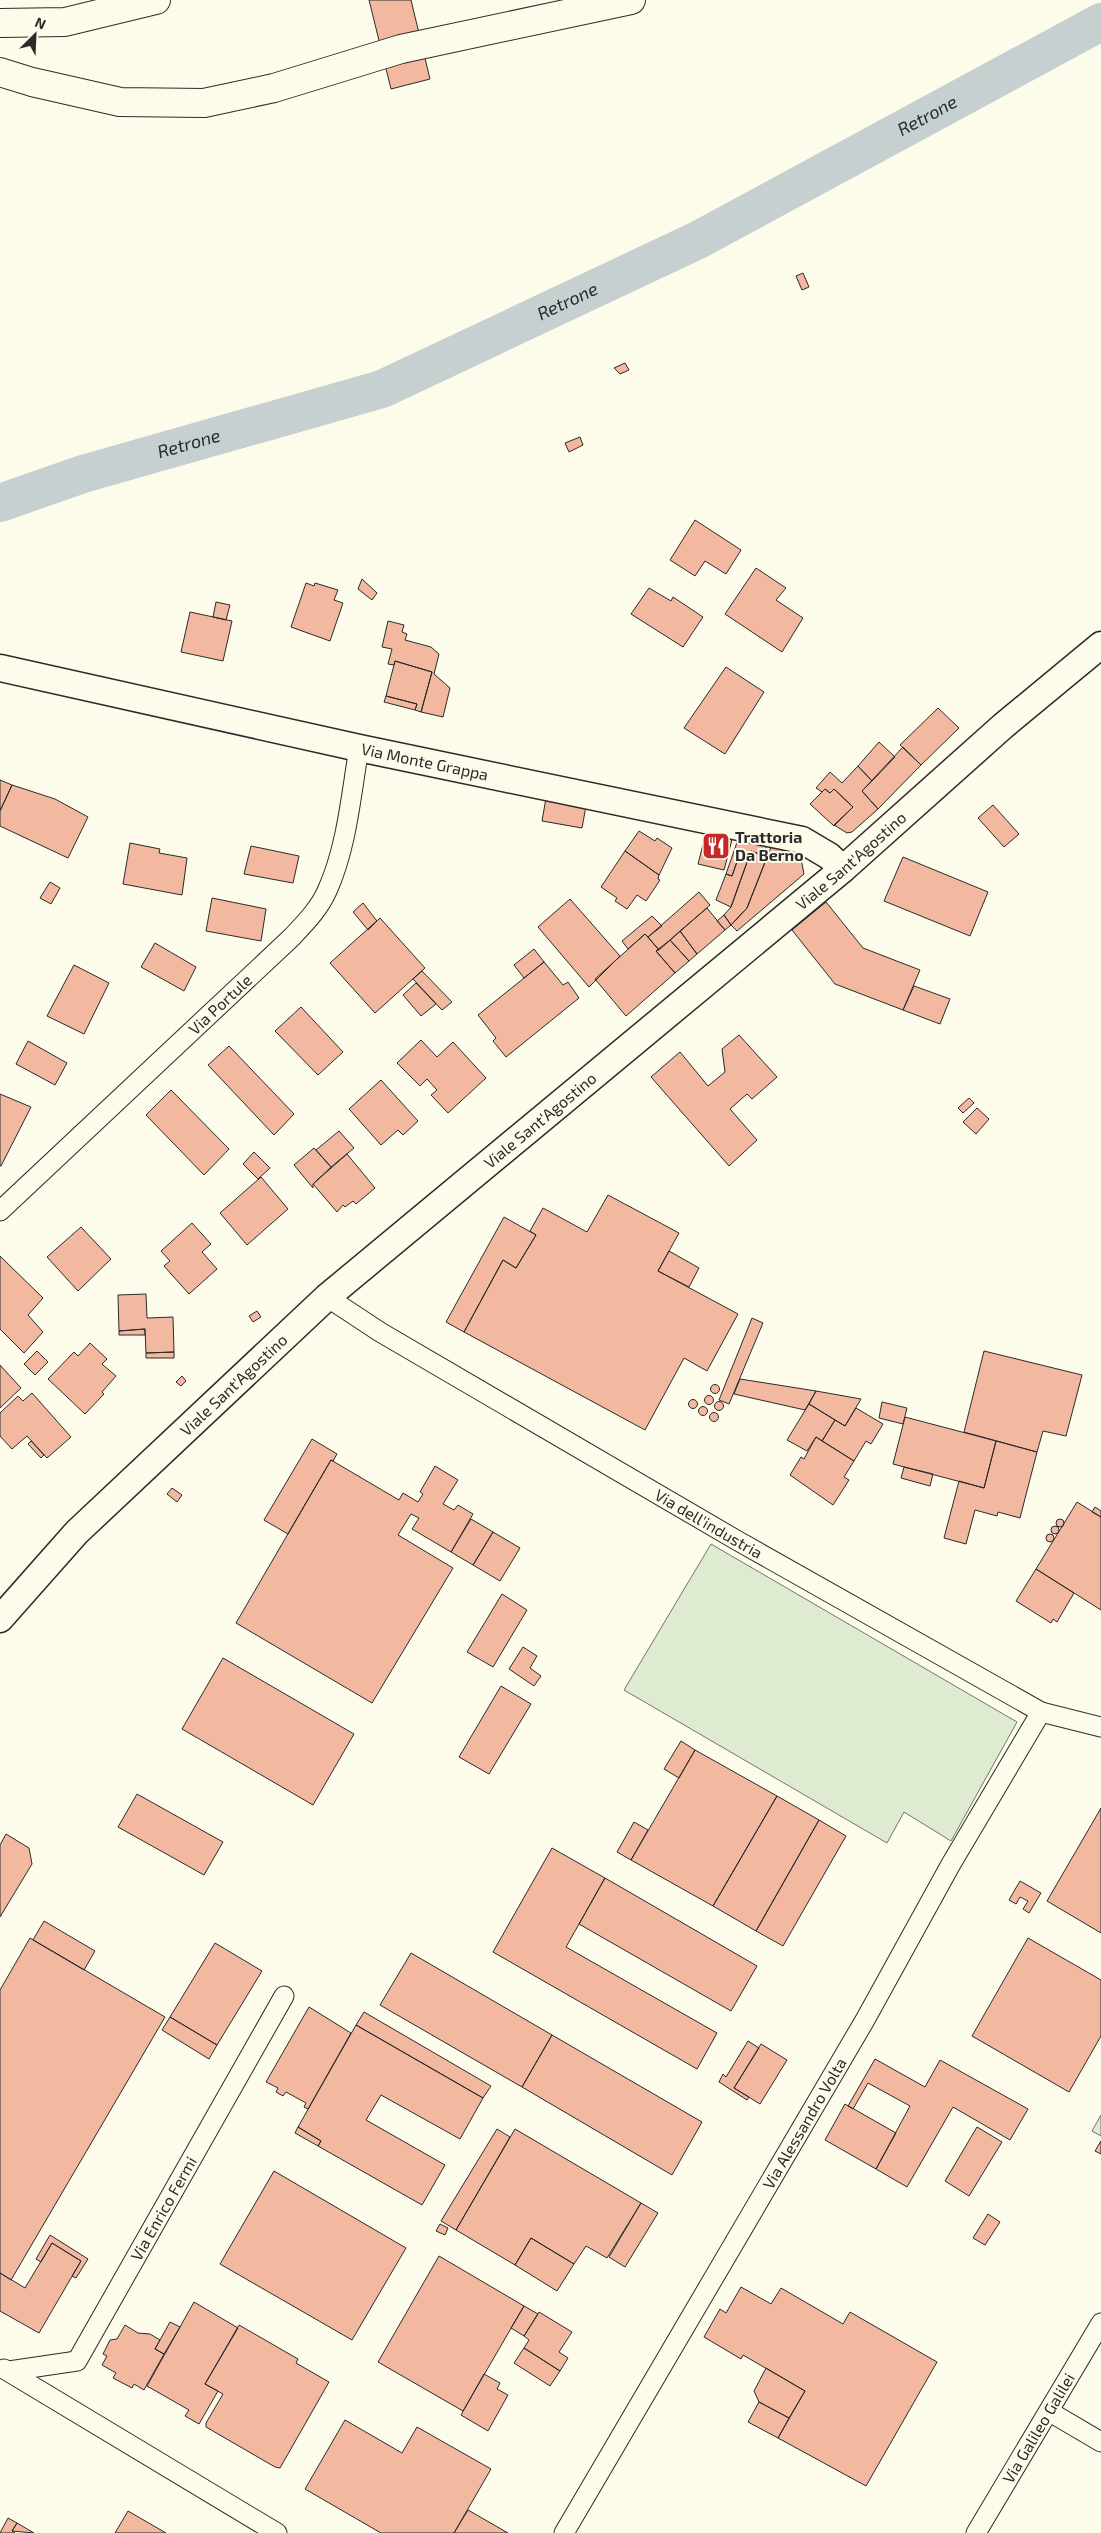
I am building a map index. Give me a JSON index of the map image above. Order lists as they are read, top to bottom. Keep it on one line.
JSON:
{"streets":{"main road":["Via Monte Grappa","Viale Sant'Agostino"],"street":["Via Portule","Via dell'industria","Via Alessandro Volta","Via Enrico Fermi","Via Galileo Galilei"]},"crossings":[["Via Monte Grappa","Viale Sant'Agostino"],["Via Monte Grappa","Via Portule"],["Viale Sant'Agostino","Via dell'industria"],["Via dell'industria","Via Alessandro Volta"]],"water":["Retrone"],"places":{"restaurant":["Trattoria Da Berno"]},"north":"top right"}
